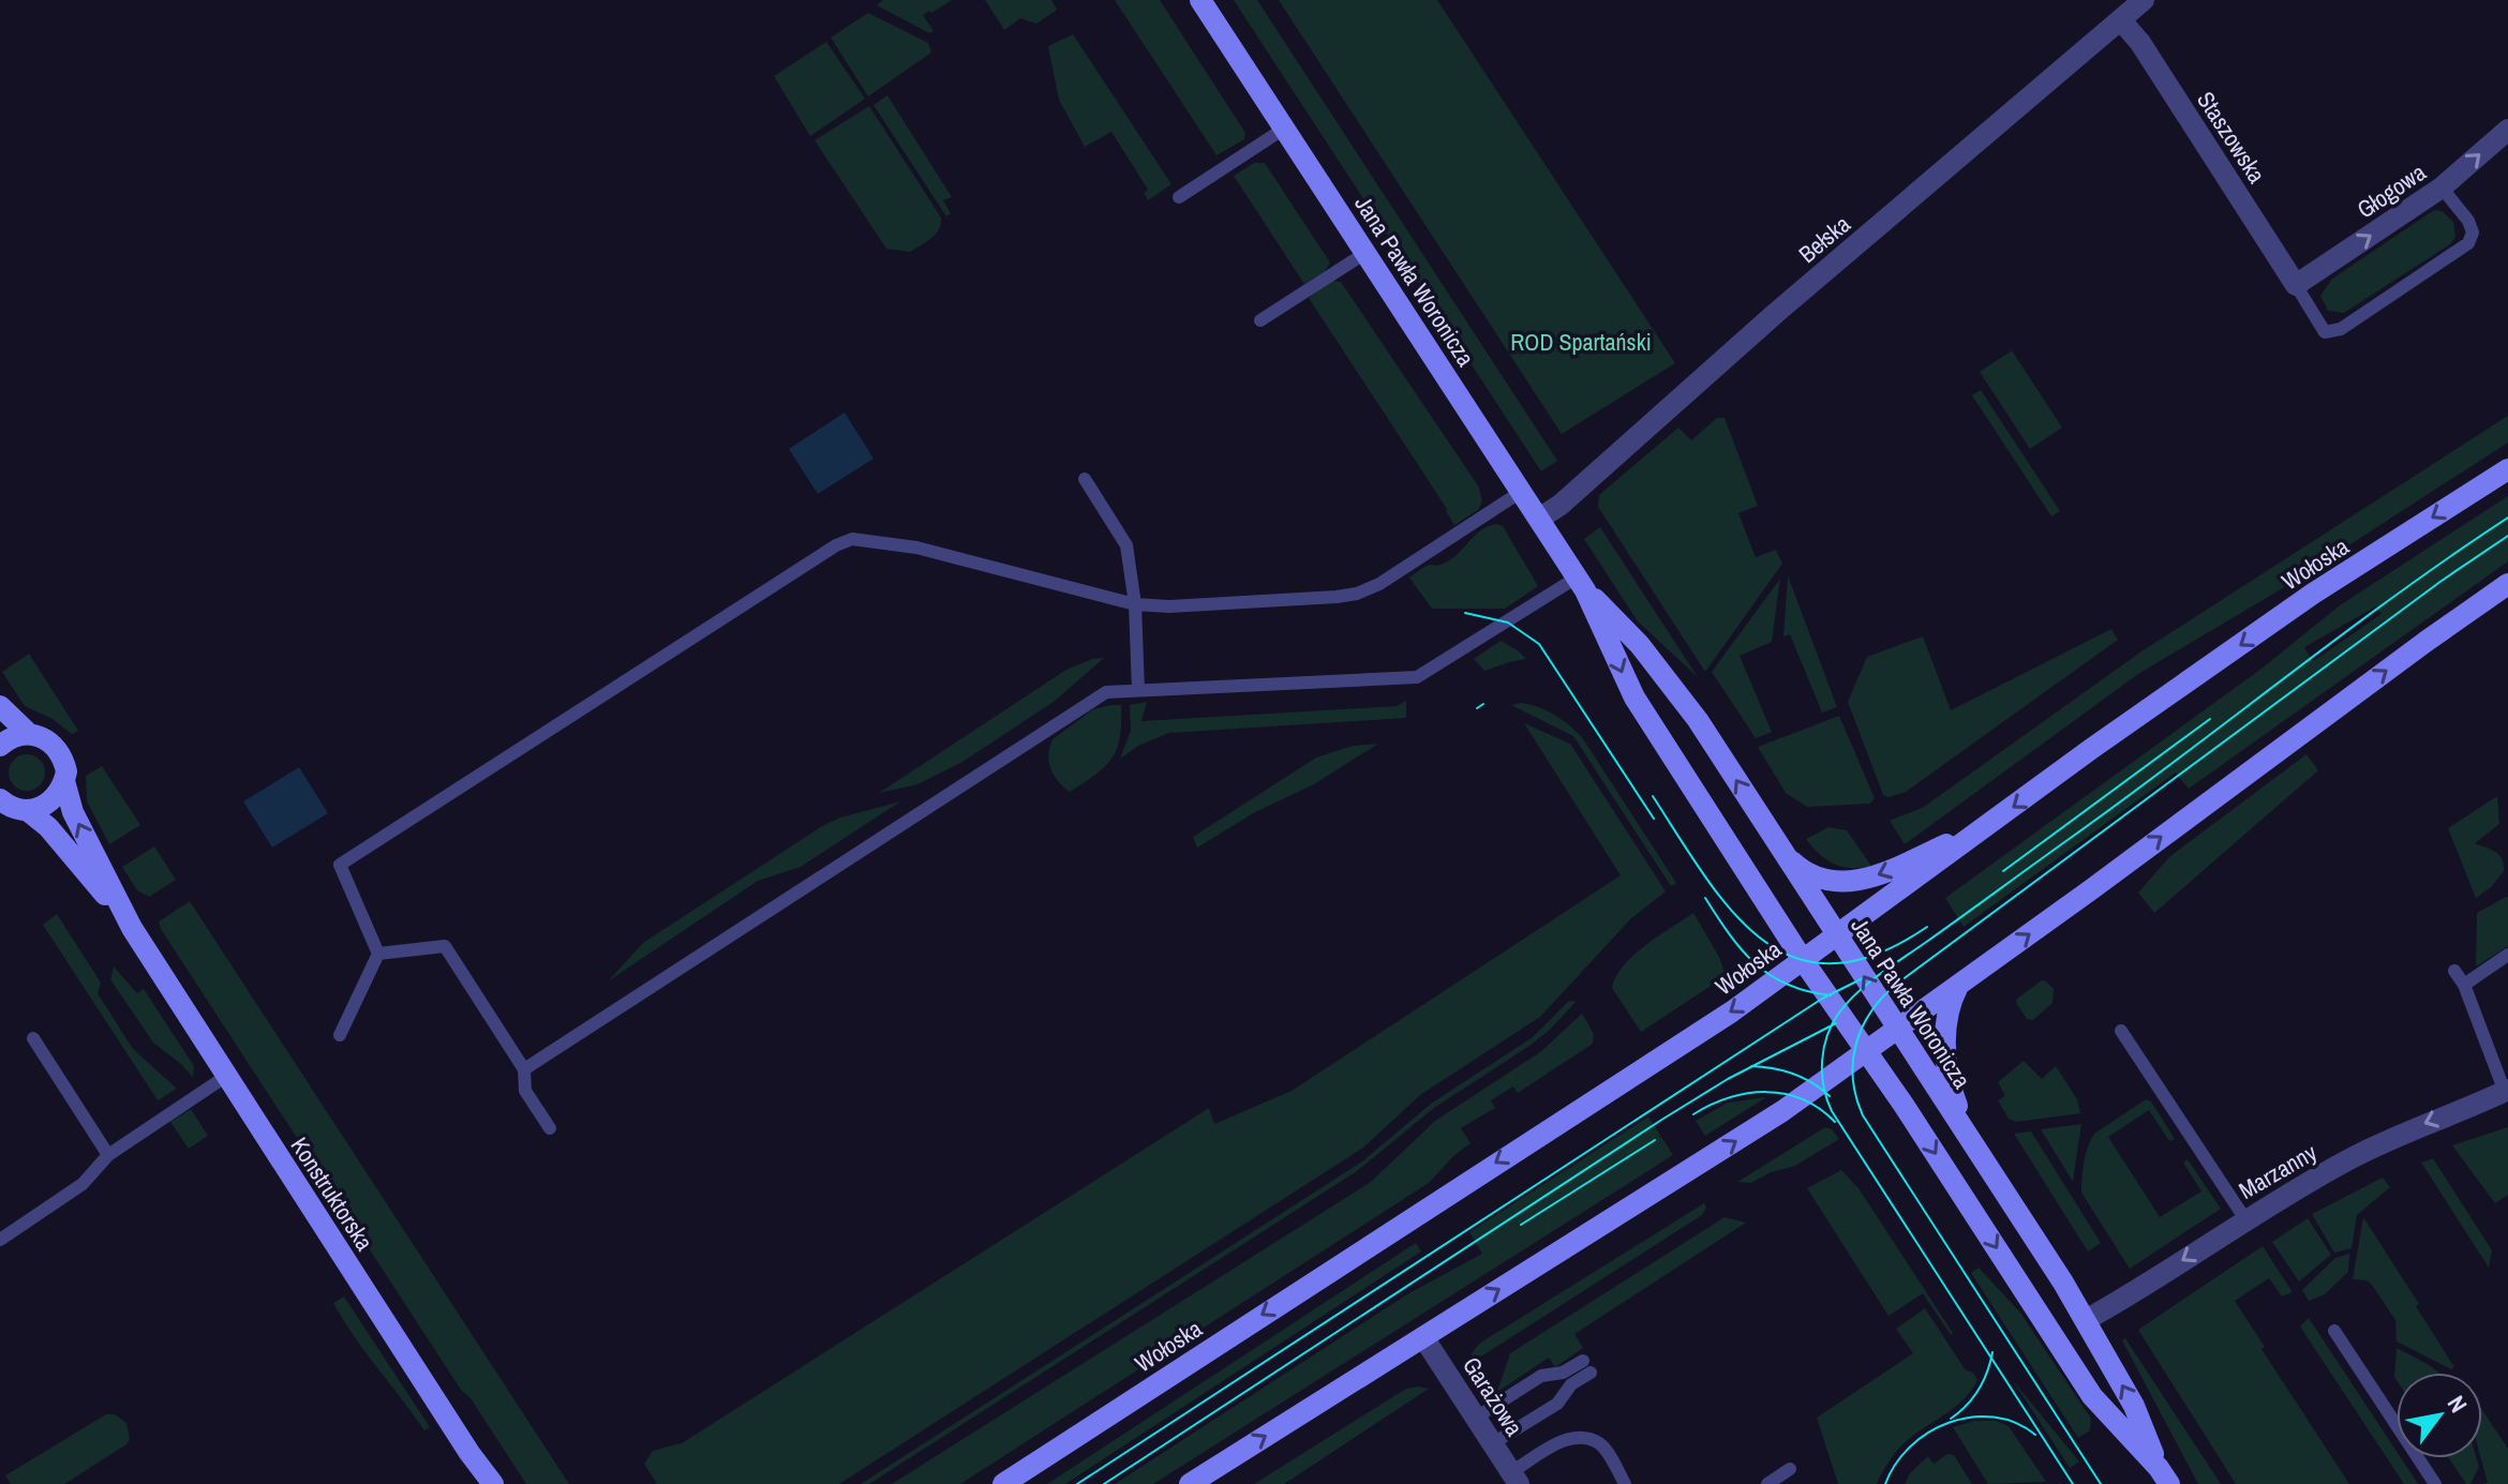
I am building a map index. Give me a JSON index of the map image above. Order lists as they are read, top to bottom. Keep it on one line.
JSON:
{"streets":{"street":["Staszowska","Głogowa","Bełska","Jana Pawła Woronicza","Wołoska","Marzanny","Konstruktorska","Garażowa"]},"crossings":[["Staszowska","Głogowa"],["Staszowska","Bełska"],["Bełska","Jana Pawła Woronicza"],["Jana Pawła Woronicza","Wołoska"],["Jana Pawła Woronicza","Marzanny"]],"one_way":["Głogowa","Marzanny"],"parks":["ROD Spartański"],"north":"top right"}
